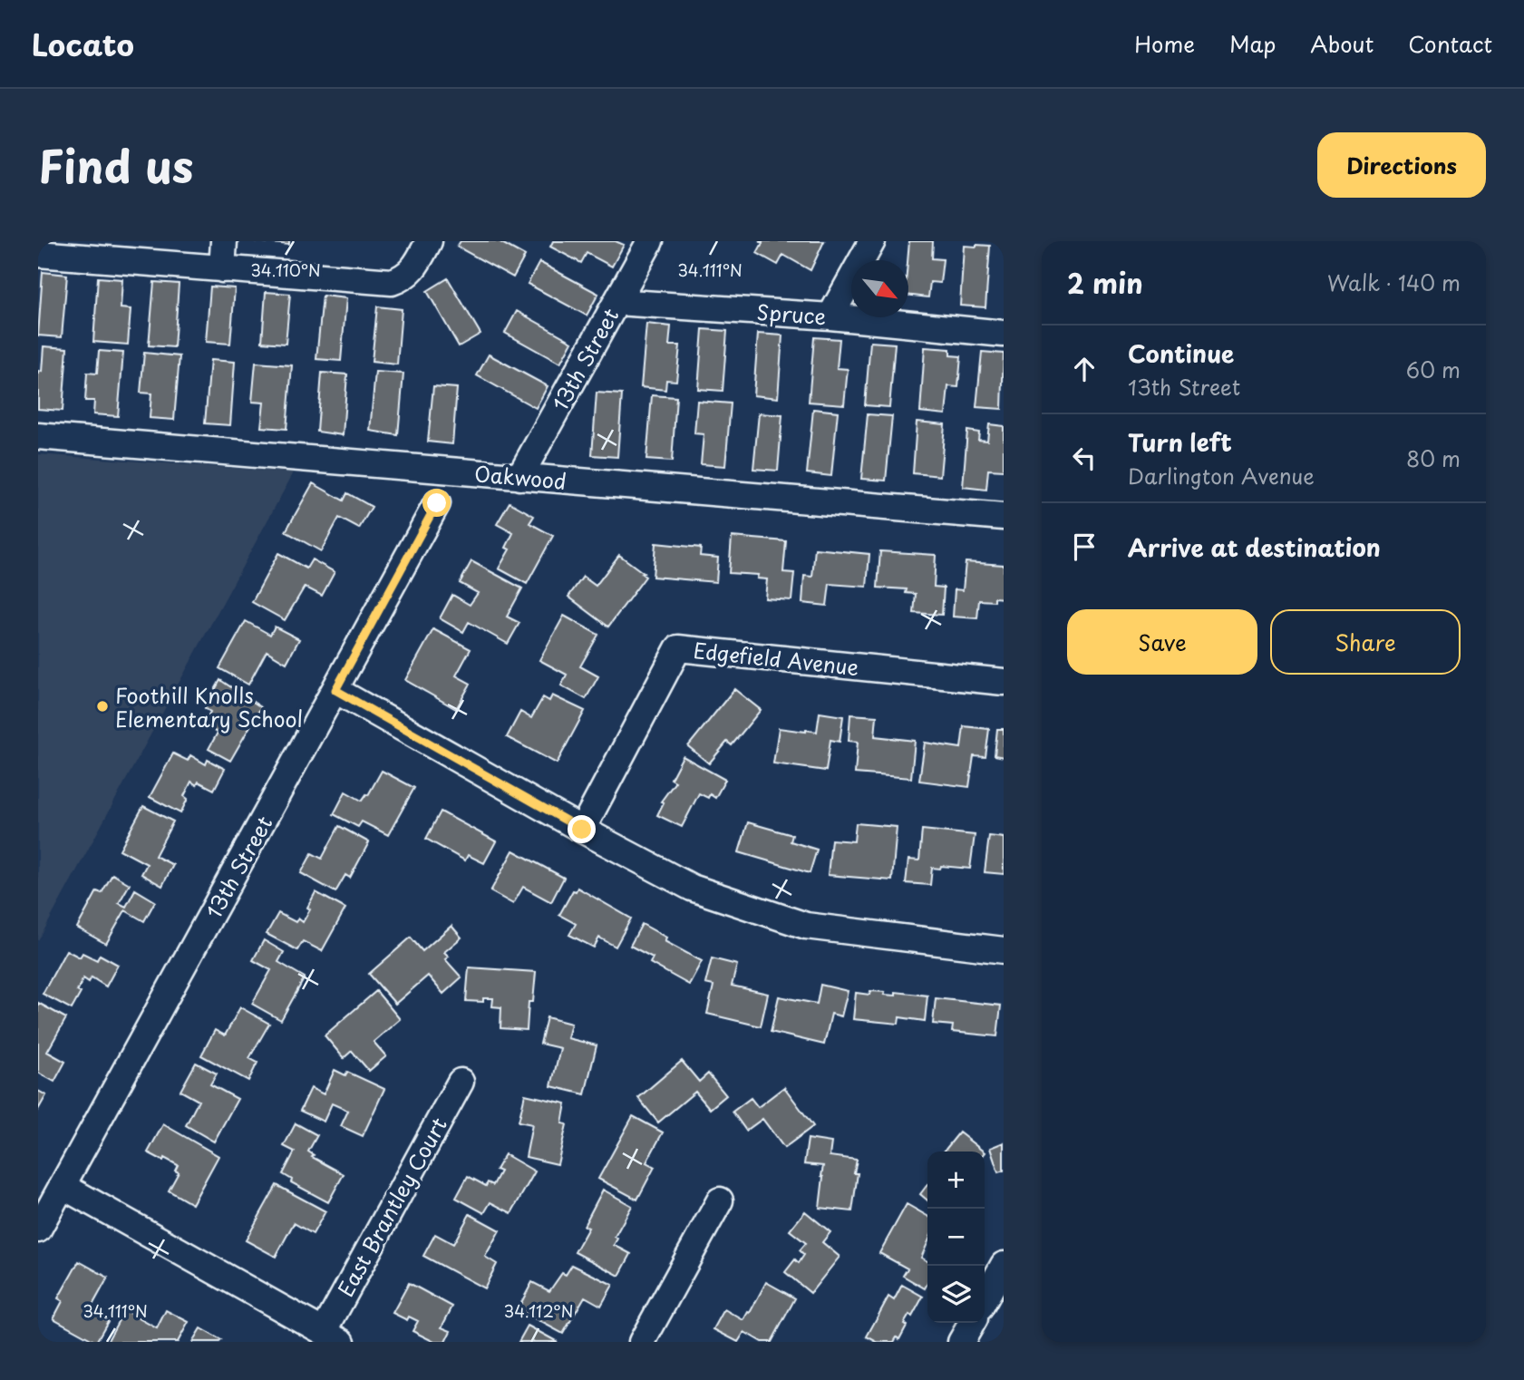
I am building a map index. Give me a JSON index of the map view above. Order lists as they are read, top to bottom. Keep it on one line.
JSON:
{"streets":{"street":["Spruce","13th Street","Oakwood","Edgefield Avenue","East Brantley Court"]},"crossings":[["Spruce","13th Street"],["13th Street","Oakwood"]],"places":["Foothill Knolls Elementary School"],"north":"bottom right","page":{"header":"Locato","nav":["Home","Map","About","Contact"],"title":"Find us","buttons":["Directions",["Save","Share"]],"heading":["2 min","Walk · 140 m"],"list":[["Continue","13th Street","60 m"],["Turn left","Darlington Avenue","80 m"],"Arrive at destination"],"map_buttons":["+","−"]},"coordinates":["34.110°N","34.111°N","34.112°N"]}
